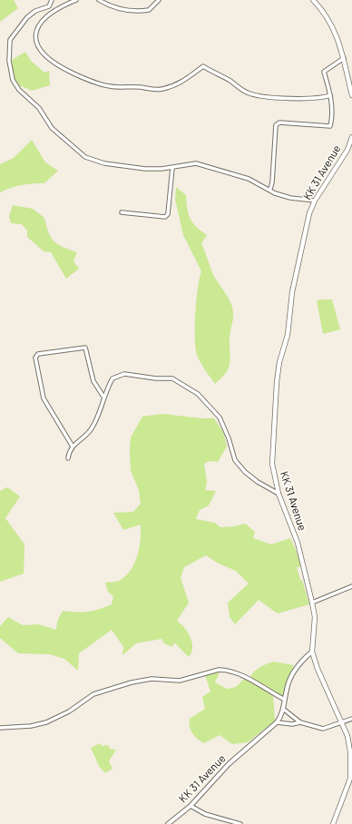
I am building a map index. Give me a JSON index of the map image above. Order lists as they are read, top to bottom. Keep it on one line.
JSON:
{"streets":{"main road":["KK 31 Avenue"]}}
